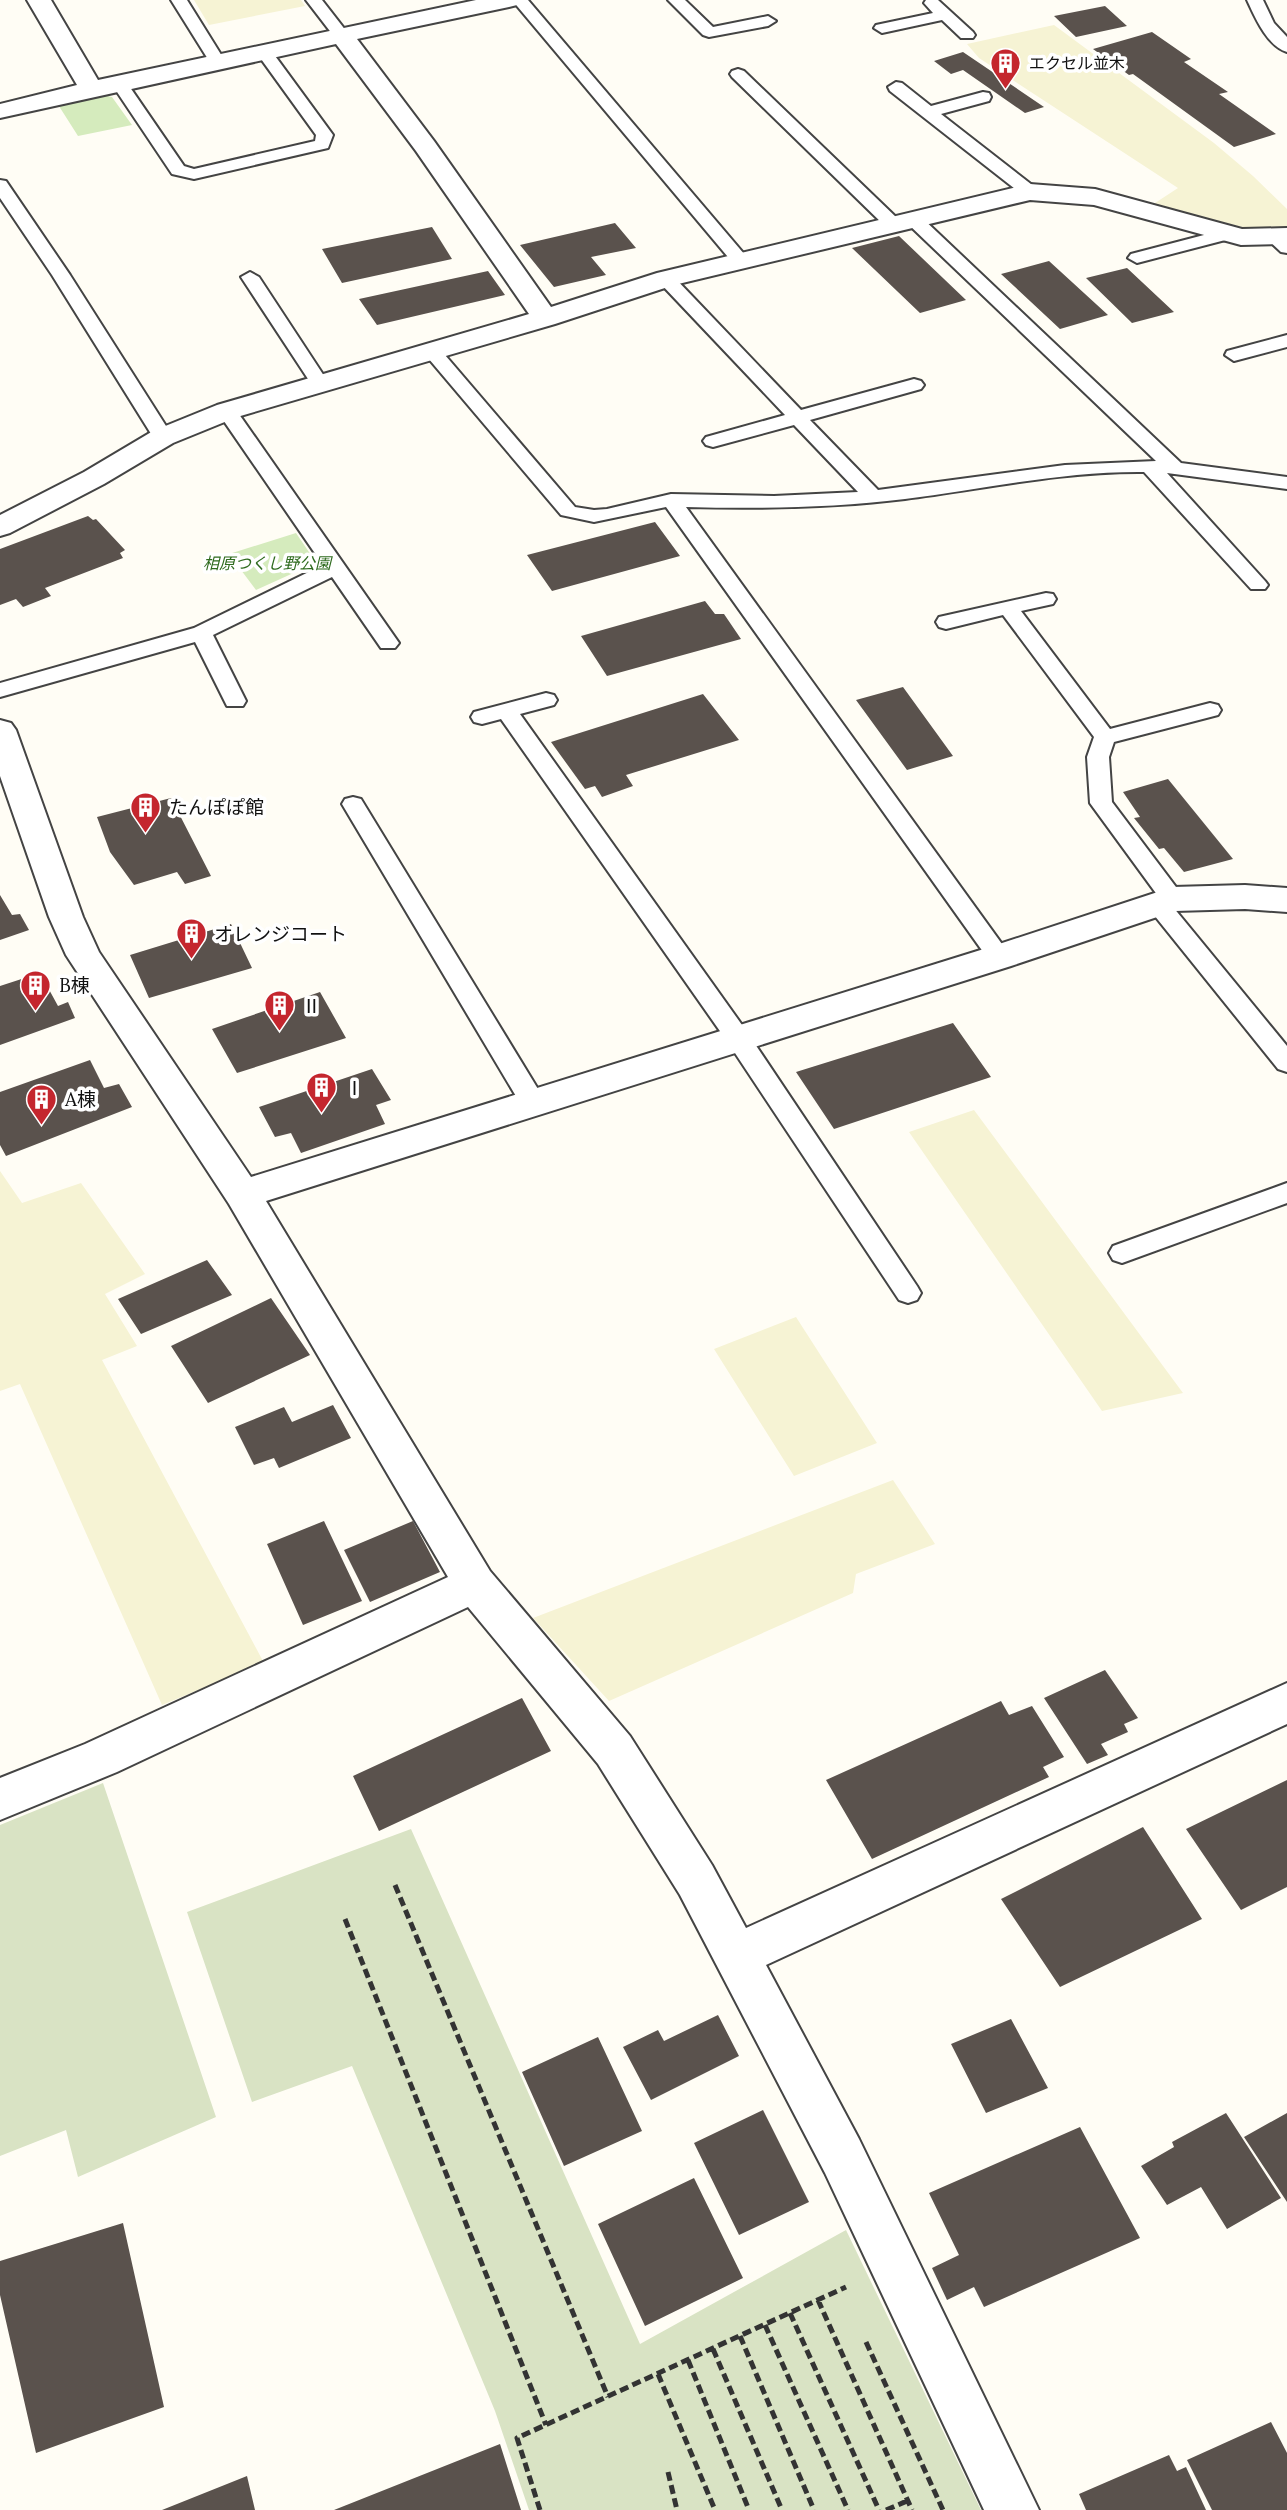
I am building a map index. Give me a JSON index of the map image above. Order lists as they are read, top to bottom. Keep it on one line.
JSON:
{"parks":["相原つくし野公園"],"places":{"building":["エクセル並木","たんぽぽ館","オレンジコート","B棟","Ⅱ","Ⅰ","A棟"]}}
